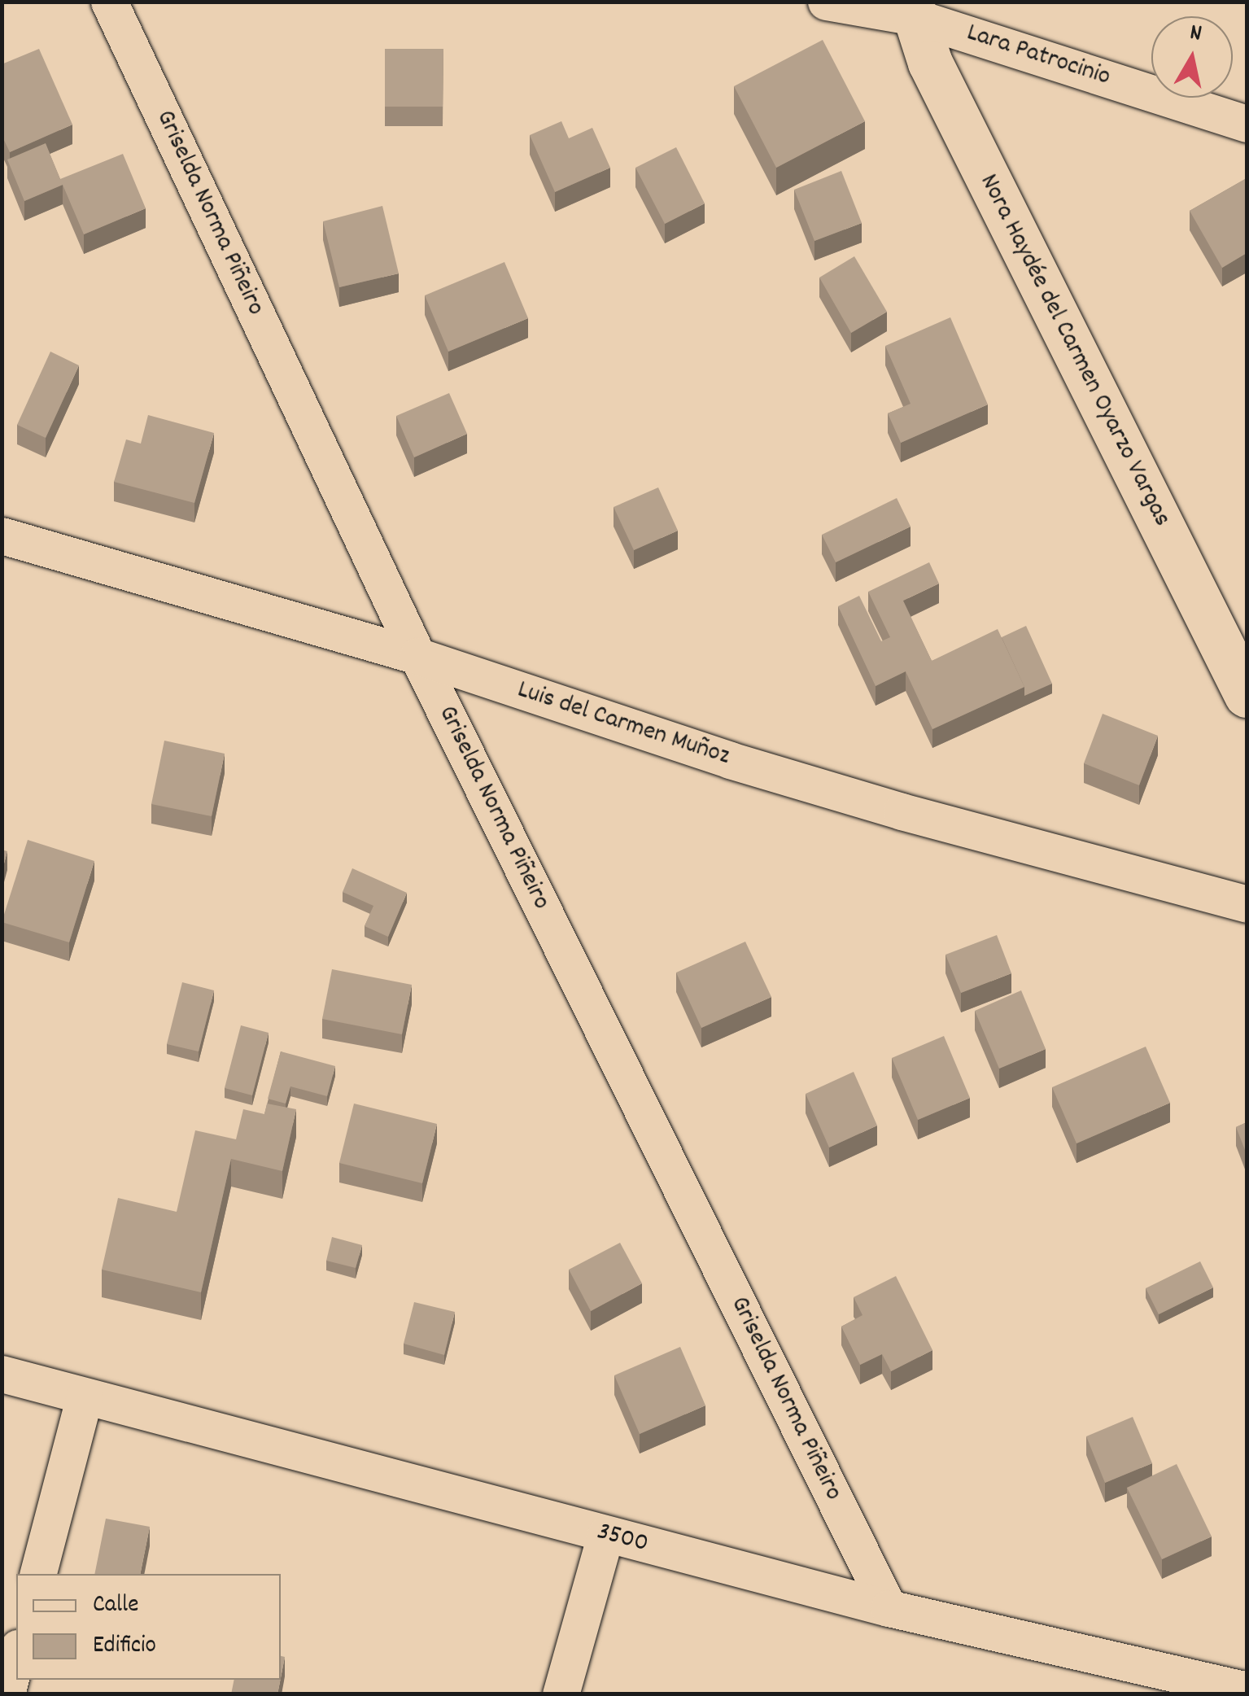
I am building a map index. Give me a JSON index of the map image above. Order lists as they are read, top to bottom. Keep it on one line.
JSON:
{"streets":{"street":["Lara Patrocinio","Griselda Norma Piñeiro","Nora Haydée del Carmen Oyarzo Vargas","Luis del Carmen Muñoz","3500"]},"crossings":[["Lara Patrocinio","Nora Haydée del Carmen Oyarzo Vargas"],["Griselda Norma Piñeiro","Luis del Carmen Muñoz"],["Griselda Norma Piñeiro","3500"]],"legend":["Calle","Edificio"],"north":"top"}
